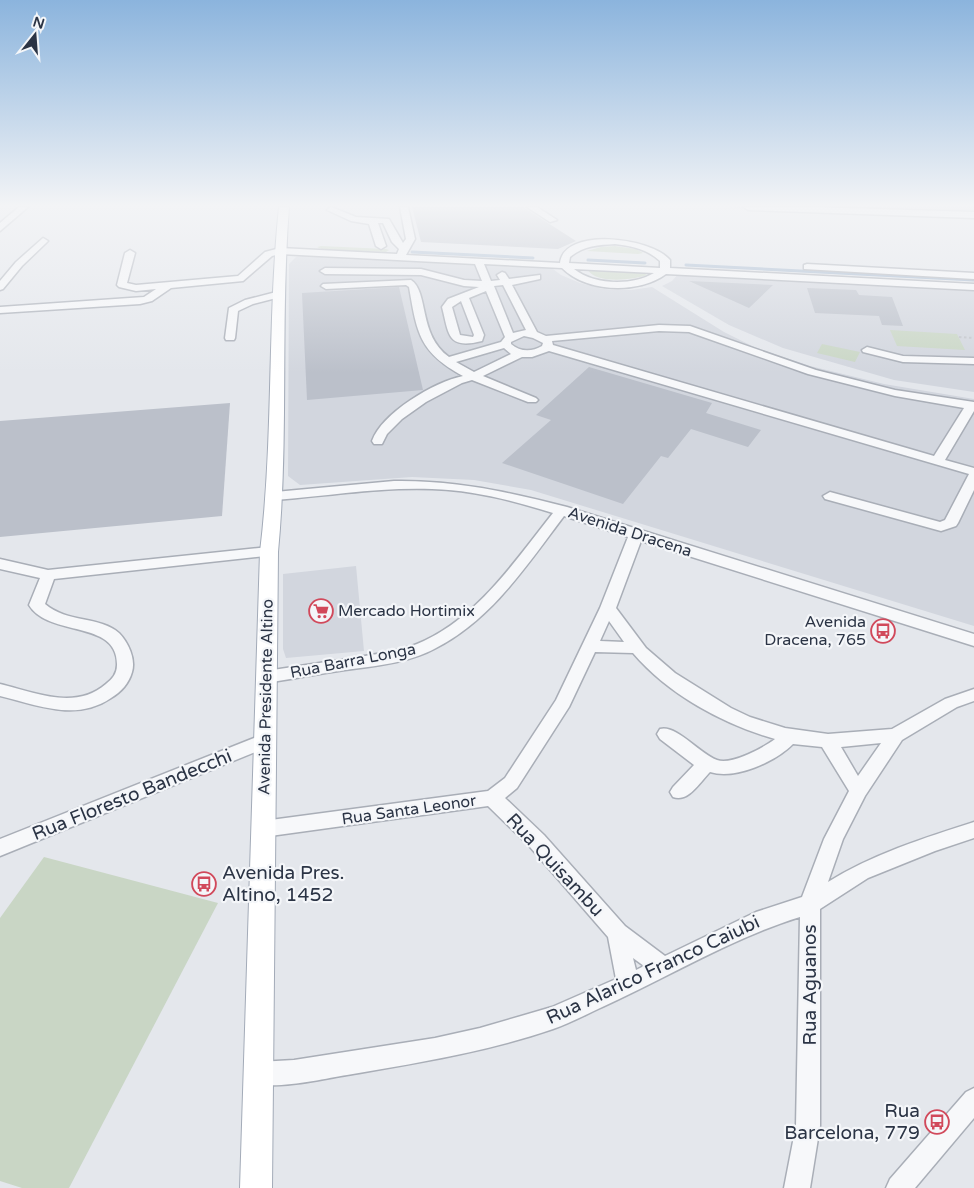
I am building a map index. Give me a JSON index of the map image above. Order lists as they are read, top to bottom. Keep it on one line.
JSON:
{"streets":{"main road":["Avenida Presidente Altino"],"street":["Avenida Dracena","Rua Barra Longa","Rua Floresto Bandecchi","Rua Santa Leonor","Rua Quisambu","Rua Alarico Franco Caiubi","Rua Aguanos"]},"crossings":[["Avenida Dracena","Rua Barra Longa"],["Avenida Dracena","Avenida Presidente Altino"],["Avenida Dracena","Rua Santa Leonor"],["Rua Barra Longa","Avenida Presidente Altino"],["Avenida Presidente Altino","Rua Floresto Bandecchi"],["Avenida Presidente Altino","Rua Santa Leonor"],["Avenida Presidente Altino","Rua Alarico Franco Caiubi"],["Rua Santa Leonor","Rua Quisambu"],["Rua Quisambu","Rua Alarico Franco Caiubi"],["Rua Alarico Franco Caiubi","Rua Aguanos"]],"places":{"supermarket":["Mercado Hortimix"],"bus stop":["Avenida Dracena, 765","Avenida Pres. Altino, 1452","Rua Barcelona, 779"]},"north":"top"}
